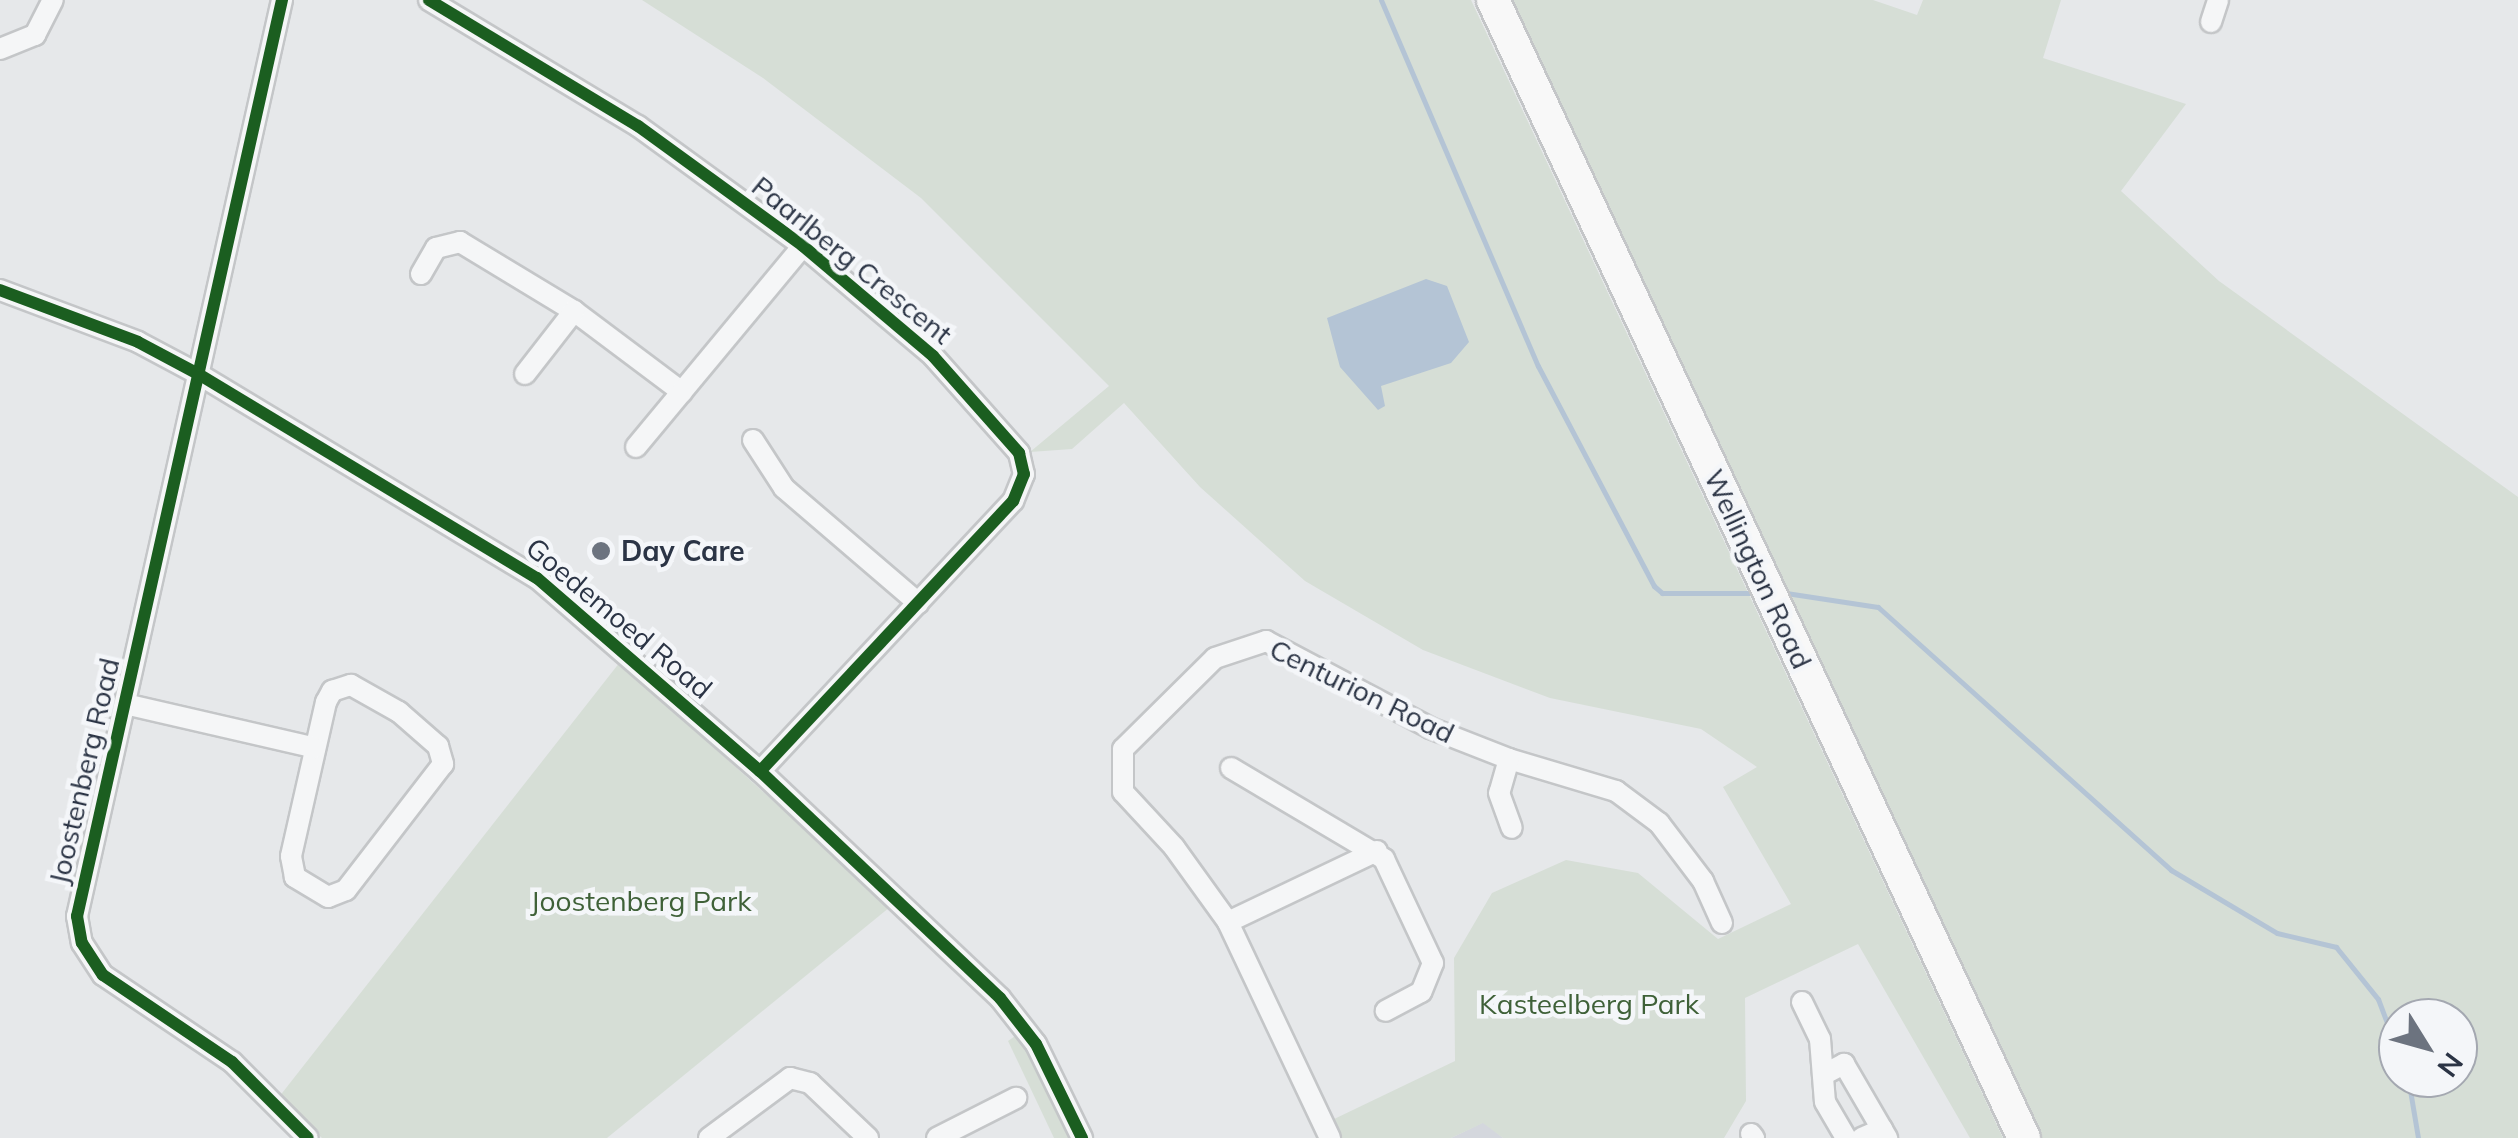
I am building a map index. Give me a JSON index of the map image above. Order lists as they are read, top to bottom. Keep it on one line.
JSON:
{"streets":{"main road":["Wellington Road"],"street":["Paarlberg Crescent","Goedemoed Road","Centurion Road","Joostenberg Road"]},"crossings":[["Paarlberg Crescent","Goedemoed Road"],["Goedemoed Road","Joostenberg Road"]],"parks":["Joostenberg Park","Kasteelberg Park"],"places":["Day Care"],"north":"bottom right"}
